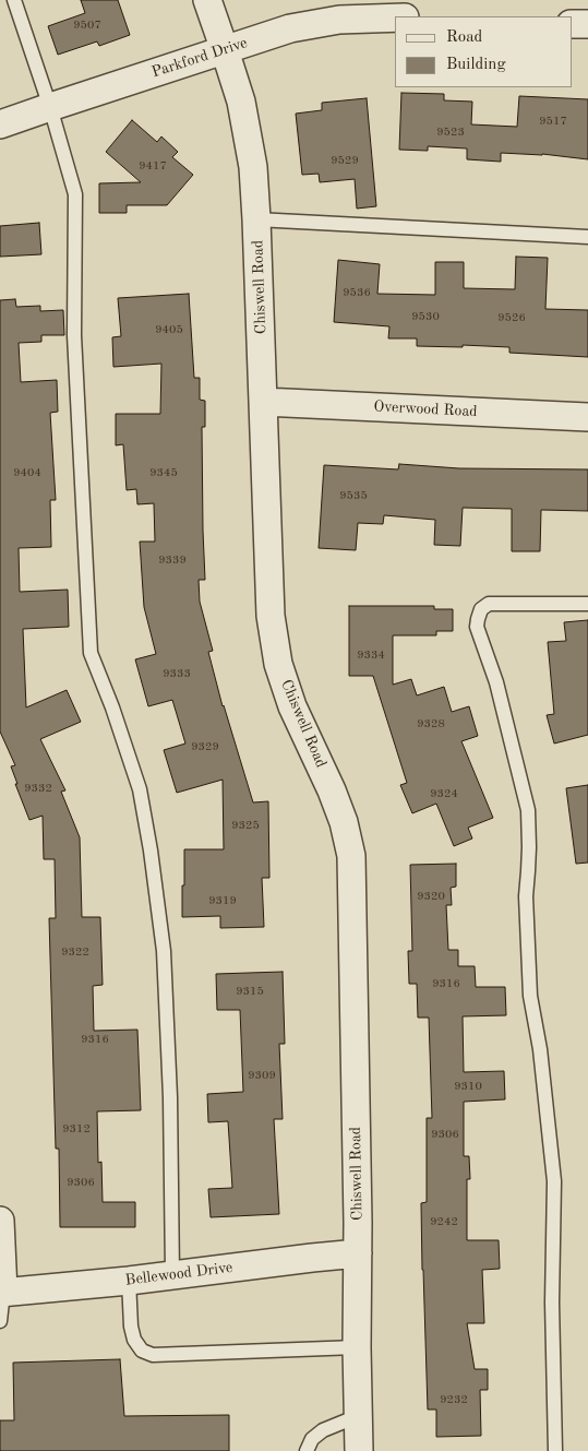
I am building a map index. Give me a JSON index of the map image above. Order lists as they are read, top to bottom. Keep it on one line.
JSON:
{"streets":{"street":["Parkford Drive","Chiswell Road","Overwood Road","Bellewood Drive"]},"crossings":[["Parkford Drive","Chiswell Road"],["Chiswell Road","Overwood Road"],["Chiswell Road","Bellewood Drive"]],"house_numbers":["9507","9517","9523","9529","9417","9536","9530","9526","9405","9404","9345","9535","9339","9334","9333","9328","9329","9332","9324","9325","9320","9319","9322","9316","9315","9316","9309","9310","9312","9306","9306","9242","9232"],"legend":["Road","Building"]}
